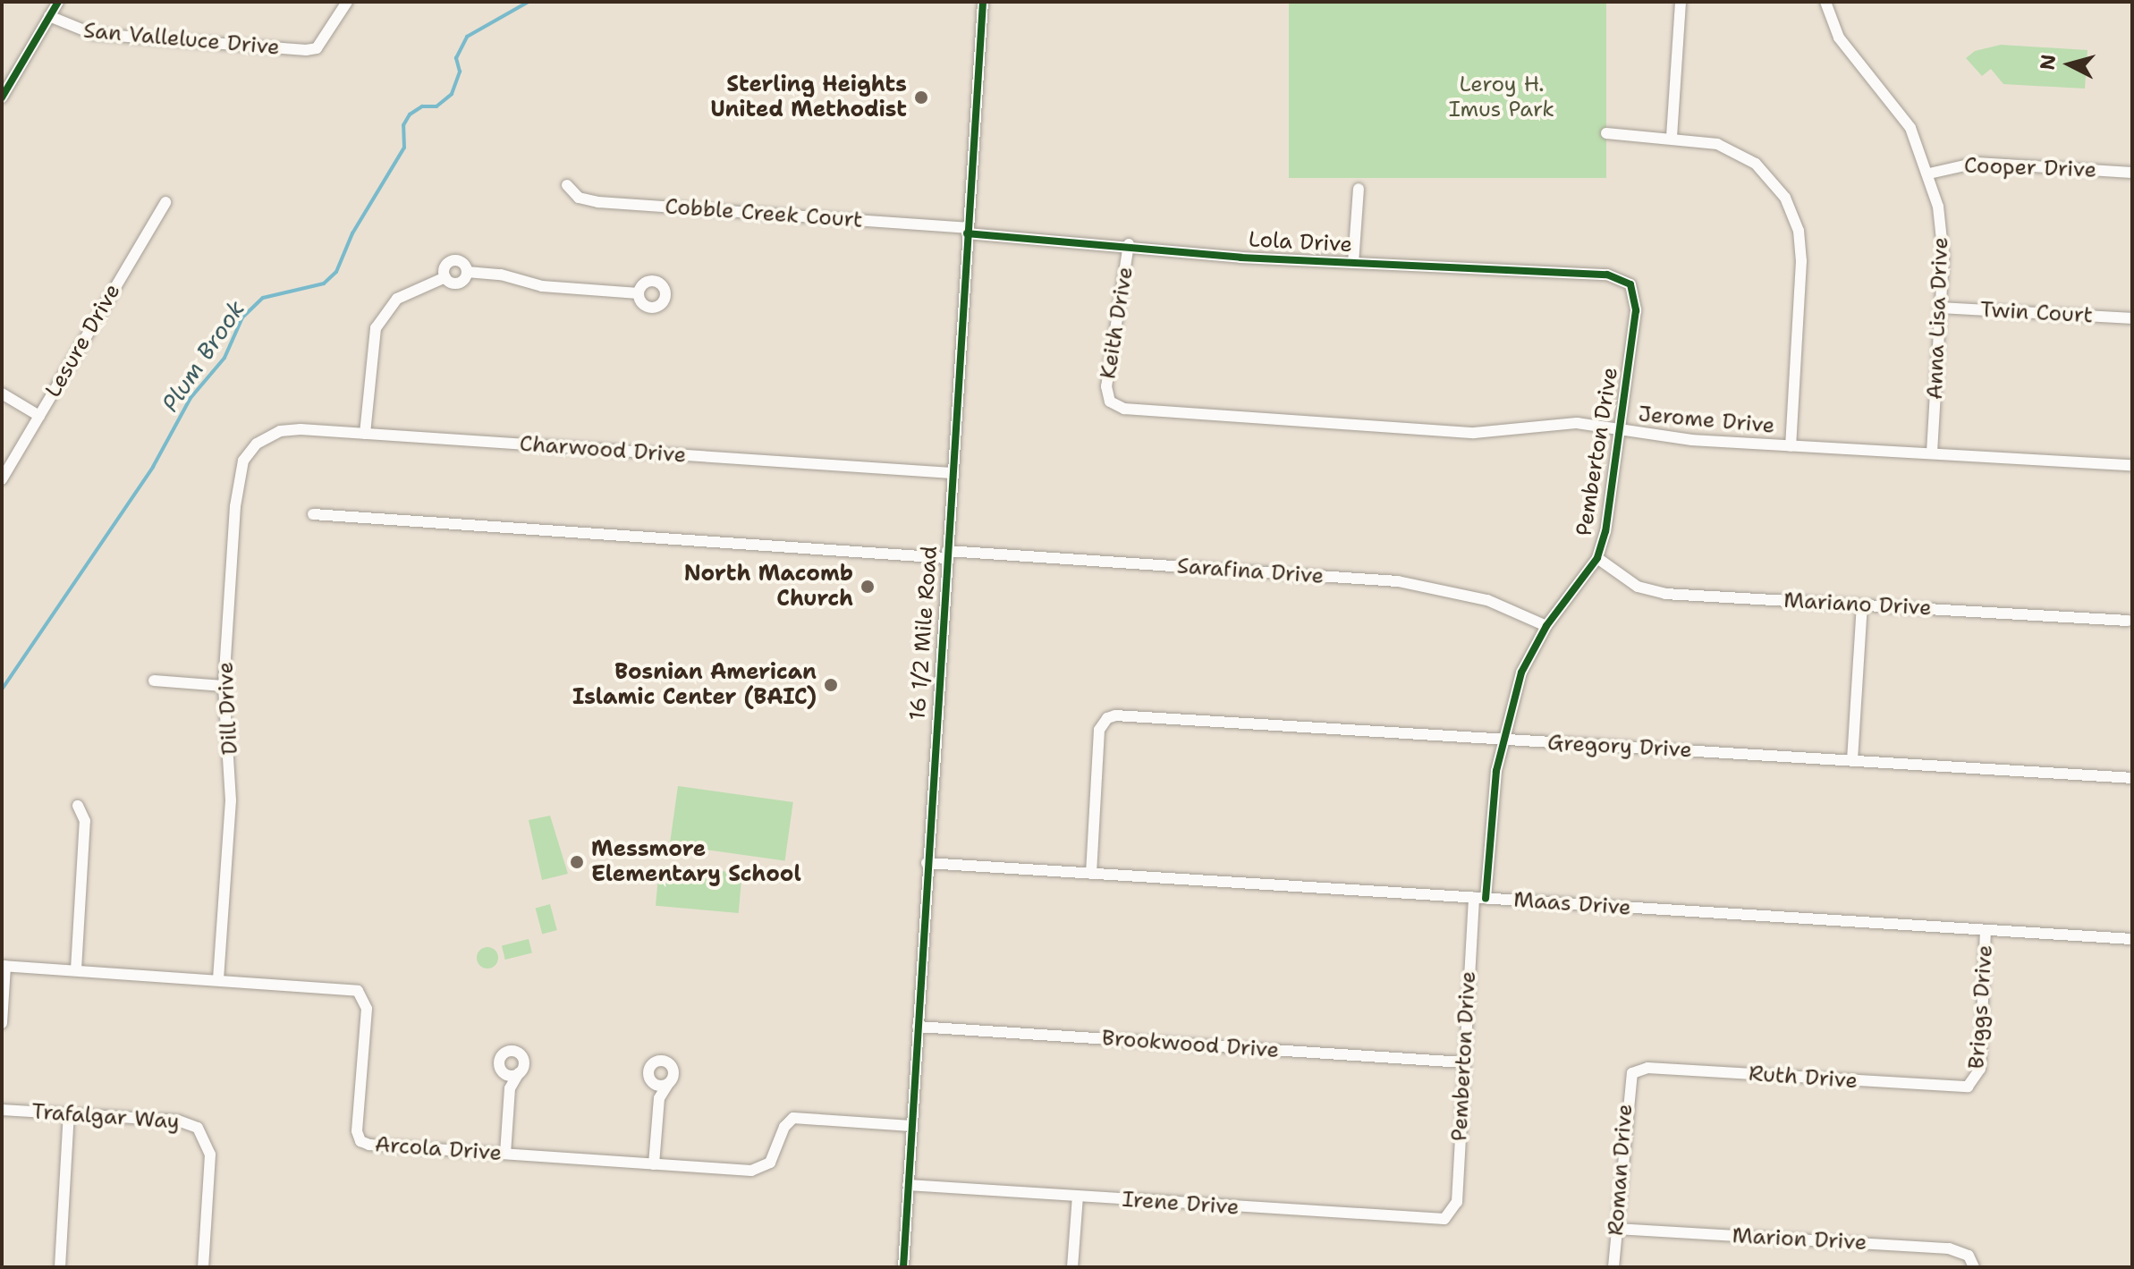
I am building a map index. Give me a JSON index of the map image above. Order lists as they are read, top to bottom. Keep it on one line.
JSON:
{"streets":{"street":["San Valleluce Drive","Cooper Drive","Cobble Creek Court","Lola Drive","Twin Court","Anna Lisa Drive","Keith Drive","Lesure Drive","Jerome Drive","Charwood Drive","Pemberton Drive","Sarafina Drive","Mariano Drive","16 1/2 Mile Road","Dill Drive","Gregory Drive","Maas Drive","Briggs Drive","Brookwood Drive","Ruth Drive","Trafalgar Way","Arcola Drive","Roman Drive","Irene Drive","Marion Drive"]},"crossings":[["Cooper Drive","Anna Lisa Drive"],["Cobble Creek Court","Lola Drive"],["Cobble Creek Court","16 1/2 Mile Road"],["Lola Drive","Keith Drive"],["Lola Drive","Pemberton Drive"],["Lola Drive","16 1/2 Mile Road"],["Twin Court","Anna Lisa Drive"],["Anna Lisa Drive","Jerome Drive"],["Keith Drive","Jerome Drive"],["Jerome Drive","Pemberton Drive"],["Charwood Drive","16 1/2 Mile Road"],["Charwood Drive","Dill Drive"],["Pemberton Drive","Sarafina Drive"],["Pemberton Drive","Mariano Drive"],["Pemberton Drive","Gregory Drive"],["Pemberton Drive","Maas Drive"],["Pemberton Drive","Brookwood Drive"],["Pemberton Drive","Irene Drive"],["Sarafina Drive","16 1/2 Mile Road"],["16 1/2 Mile Road","Maas Drive"],["16 1/2 Mile Road","Brookwood Drive"],["16 1/2 Mile Road","Arcola Drive"],["16 1/2 Mile Road","Irene Drive"],["Dill Drive","Arcola Drive"],["Gregory Drive","Maas Drive"],["Maas Drive","Briggs Drive"],["Briggs Drive","Ruth Drive"],["Ruth Drive","Roman Drive"],["Roman Drive","Marion Drive"]],"water":["Plum Brook"],"parks":["Leroy H. Imus Park"],"places":["Sterling Heights United Methodist","North Macomb Church","Bosnian American Islamic Center (BAIC)","Messmore Elementary School"],"north":"left"}
